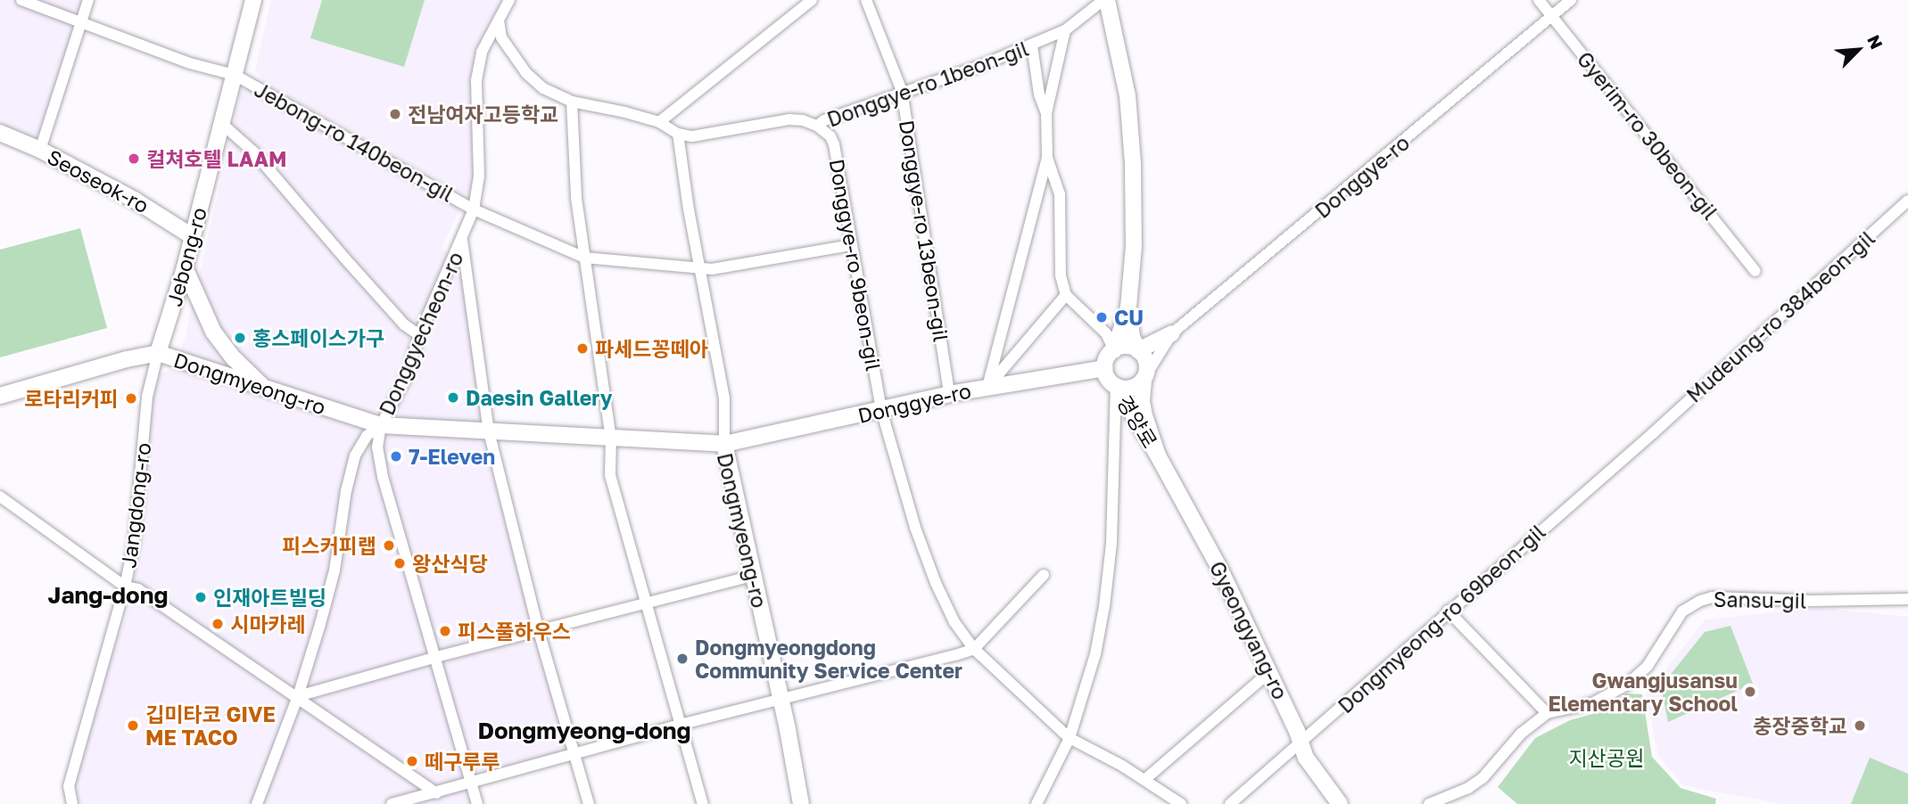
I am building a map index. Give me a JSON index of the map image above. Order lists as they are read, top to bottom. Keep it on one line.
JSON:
{"streets":{"street":["Donggye-ro 1beon-gil","Gyerim-ro 30beon-gil","Jebong-ro 140beon-gil","Donggye-ro","Seoseok-ro","Donggye-ro 13beon-gil","Jebong-ro","Donggye-ro 9beon-gil","Mudeung-ro 384beon-gil","Donggyecheon-ro","Dongmyeong-ro","경양로","Jangdong-ro","Sansu-gil","Dongmyeong-ro 69beon-gil","Gyeongyang-ro"]},"crossings":[["Donggye-ro 1beon-gil","Donggye-ro 13beon-gil"],["Donggye-ro 1beon-gil","Donggye-ro 9beon-gil"],["Donggye-ro 1beon-gil","Donggyecheon-ro"],["Gyerim-ro 30beon-gil","Donggye-ro"],["Jebong-ro 140beon-gil","Jebong-ro"],["Jebong-ro 140beon-gil","Donggyecheon-ro"],["Donggye-ro","Donggye-ro 13beon-gil"],["Donggye-ro","Donggye-ro 9beon-gil"],["Donggye-ro","Dongmyeong-ro"],["Donggye-ro","경양로"],["Seoseok-ro","Jebong-ro"],["Jebong-ro","Dongmyeong-ro"],["Jebong-ro","Jangdong-ro"],["Mudeung-ro 384beon-gil","Dongmyeong-ro 69beon-gil"],["Donggyecheon-ro","Dongmyeong-ro"],["Dongmyeong-ro","Jangdong-ro"],["경양로","Gyeongyang-ro"],["Dongmyeong-ro 69beon-gil","Gyeongyang-ro"]],"districts":["Jang-dong","Dongmyeong-dong"],"parks":["지산공원"],"places":["전남여자고등학교","컬쳐호텔 LAAM","CU","홍스페이스가구","파세드꽁떼아","Daesin Gallery","로타리커피","7-Eleven","피스커피랩","왕산식당","인재아트빌딩","시마카레","피스풀하우스","Dongmyeongdong Community Service Center","Gwangjusansu Elementary School","깁미타코 GIVE ME TACO","충장중학교","떼구루루"],"north":"top right"}
